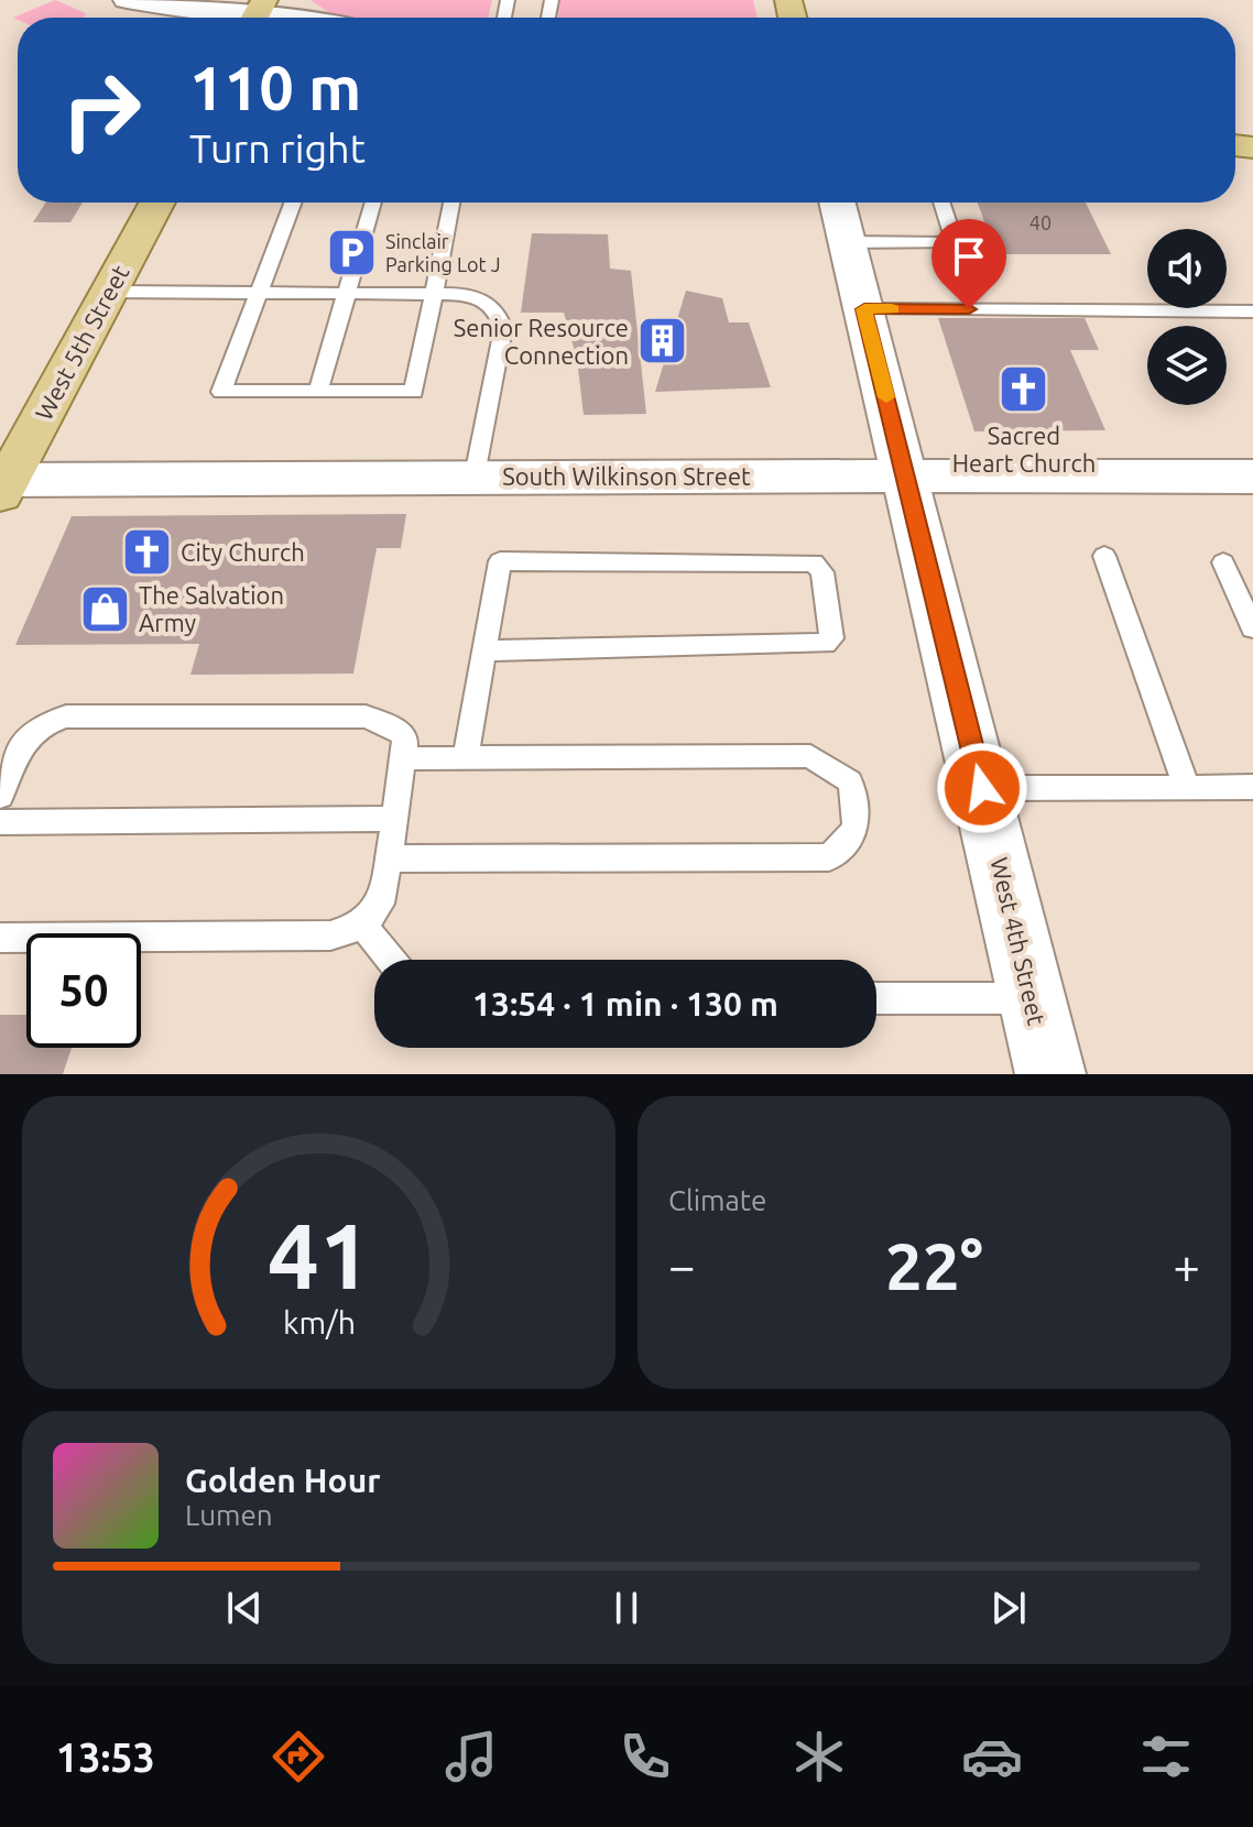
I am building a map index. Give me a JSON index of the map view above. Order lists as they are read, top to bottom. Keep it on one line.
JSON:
{"streets":{"main road":["West 5th Street"],"street":["South Wilkinson Street","West 4th Street"]},"crossings":[["West 5th Street","South Wilkinson Street"],["South Wilkinson Street","West 4th Street"]],"places":{"parking":["Sinclair Parking Lot J"],"building":["Senior Resource Connection"],"church":["Sacred Heart Church","City Church"],"shop":["The Salvation Army"]},"house_numbers":["40"],"page":{"turn":["110 m","Turn right"],"limit":"50","trip":"13:54 · 1 min · 130 m","tile":"Climate","heat":["−","22°","+"],"song":["Golden Hour","Lumen"],"tabs":"13:53","gauge":["41","km/h"]}}
